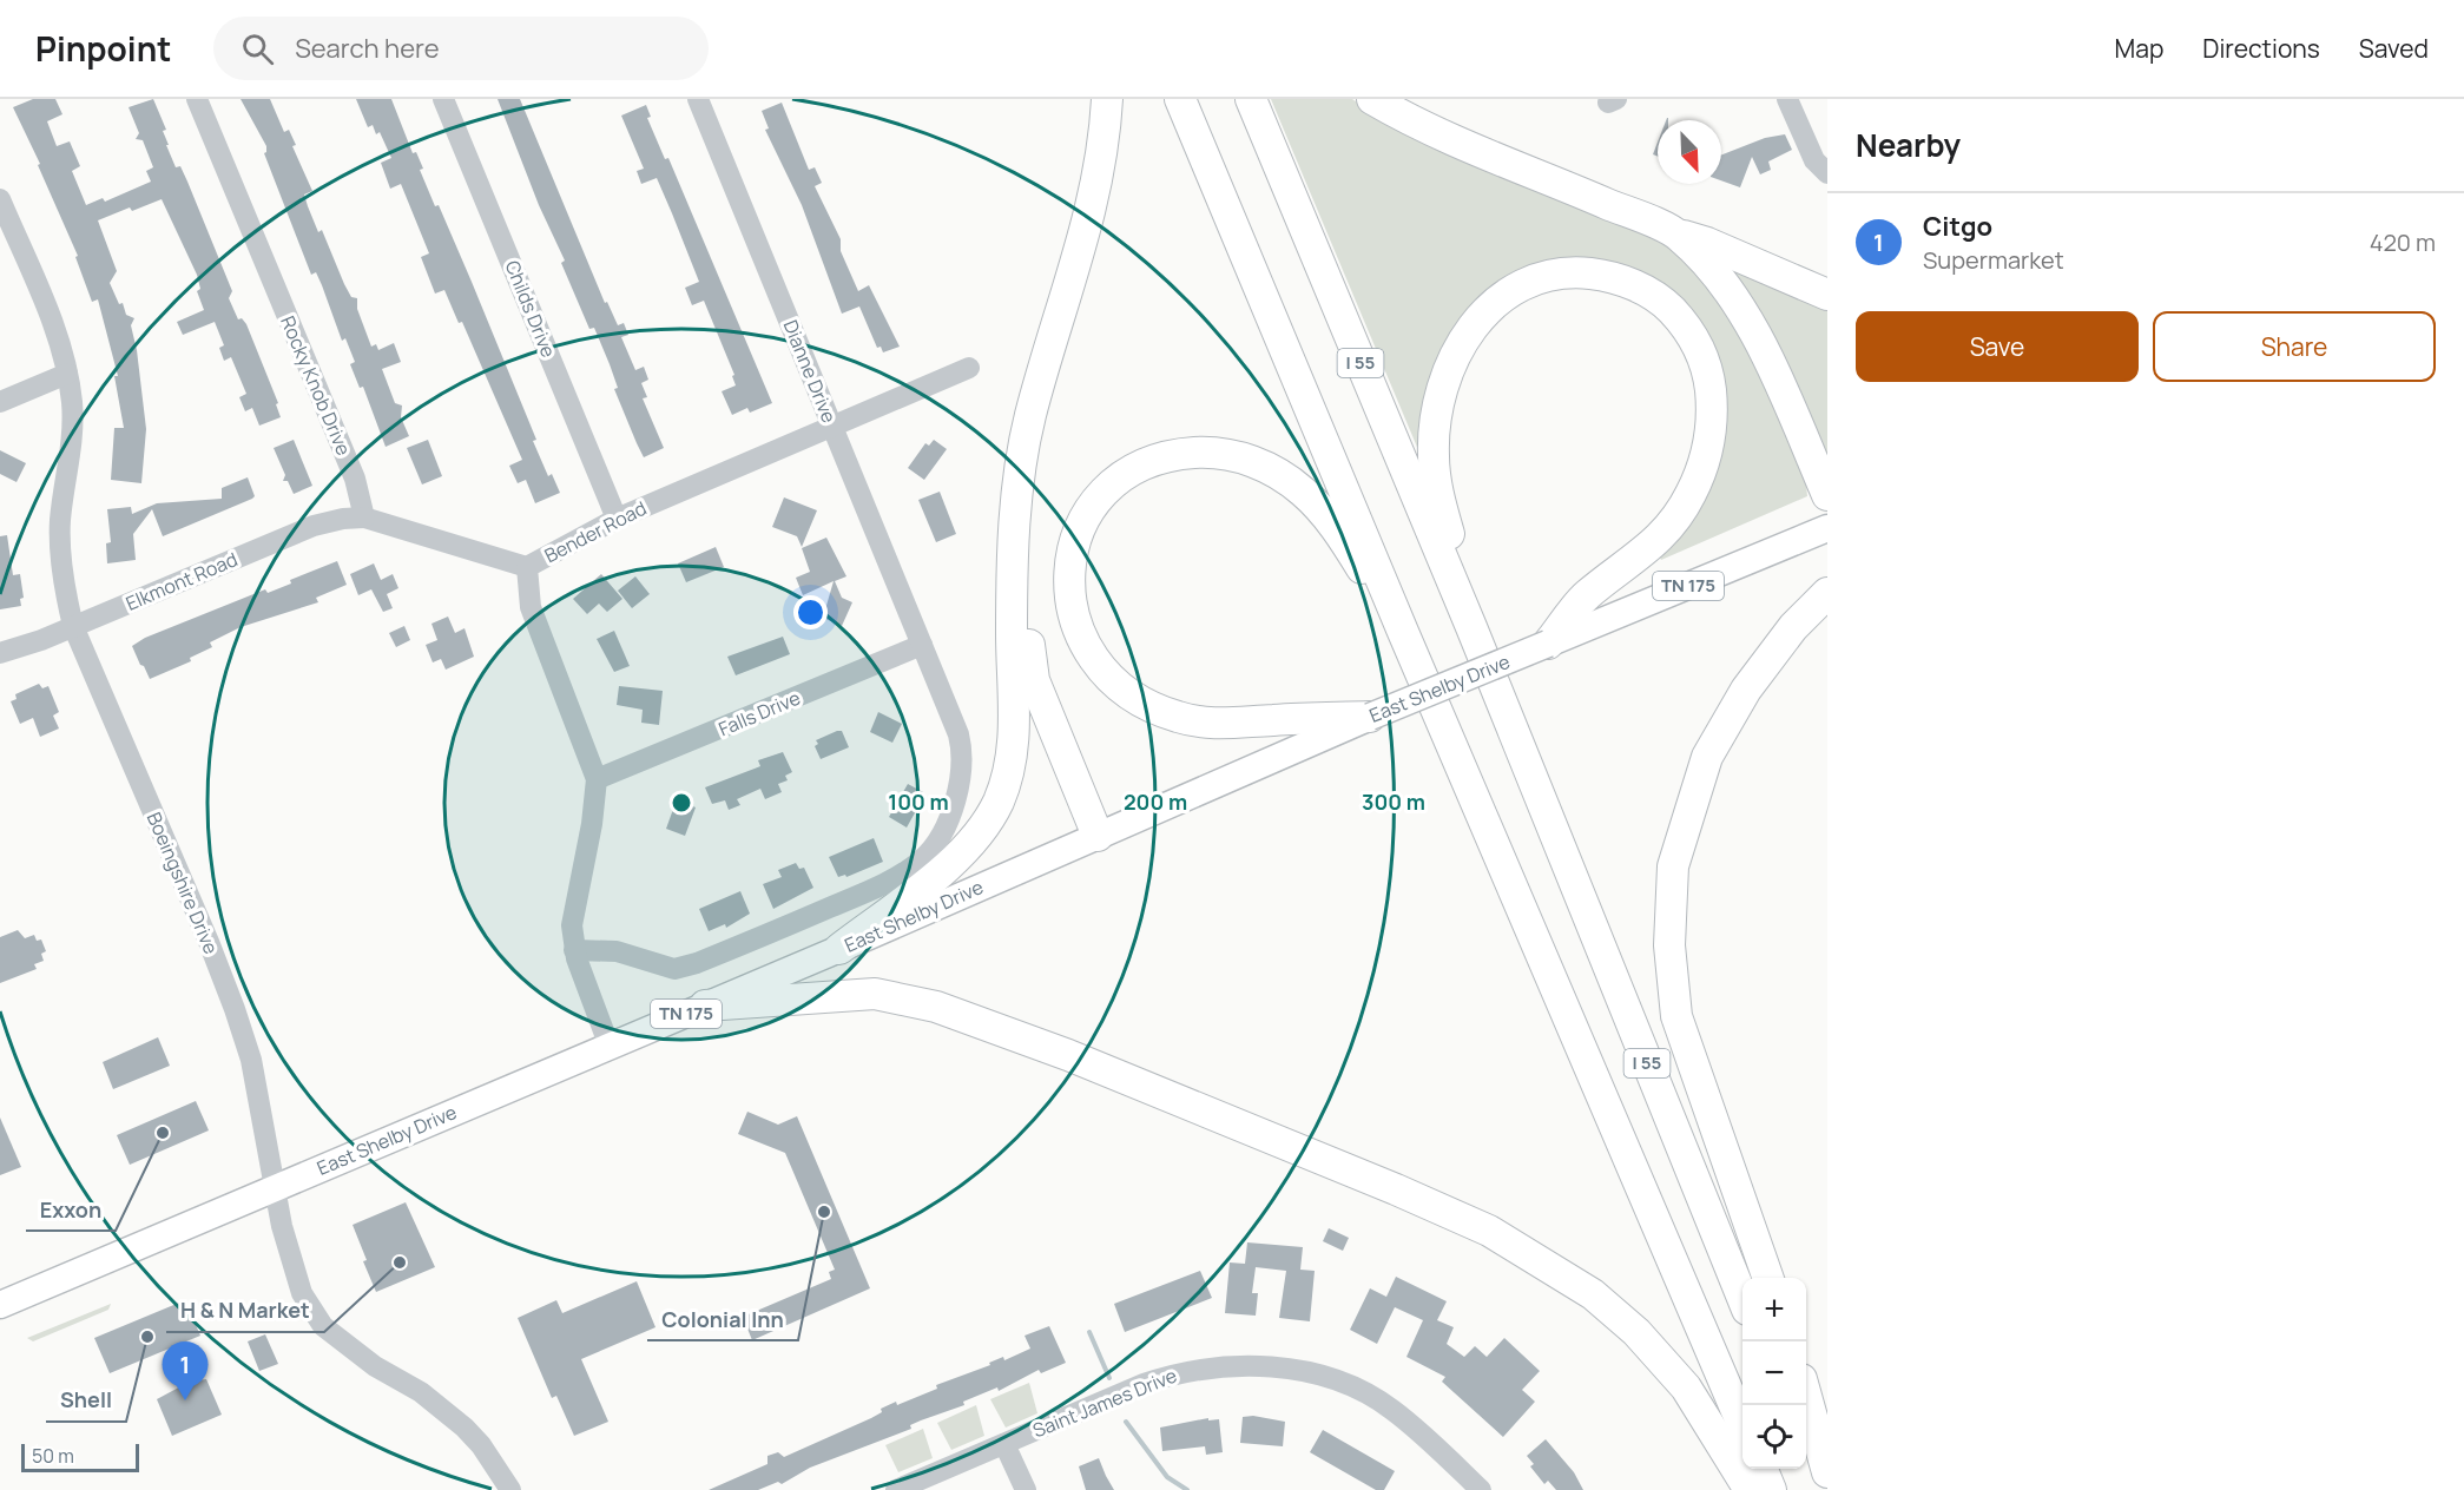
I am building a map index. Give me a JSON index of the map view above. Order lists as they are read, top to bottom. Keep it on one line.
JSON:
{"streets":{"highway":["I 55"],"main road":["TN 175","East Shelby Drive"],"street":["Childs Drive","Dianne Drive","Rocky Knob Drive","Bender Road","Elkmont Road","Falls Drive","Boeingshire Drive","Saint James Drive"]},"crossings":[["Childs Drive","Bender Road"],["Dianne Drive","Bender Road"],["Dianne Drive","Falls Drive"],["Rocky Knob Drive","Elkmont Road"],["Bender Road","East Shelby Drive"],["Bender Road","Falls Drive"],["Elkmont Road","Boeingshire Drive"],["East Shelby Drive","Boeingshire Drive"]],"places":["Exxon","Colonial Inn","H & N Market","Shell"],"scale_bar":"50 m","north":"bottom right","page":{"header":"Pinpoint","search":"Search here","nav":["Map","Directions","Saved"],"heading":"Nearby","list":[{"mark":"1","name":"Citgo","note":"Supermarket","value":"420 m"}],"buttons":["Save","Share"],"map_buttons":["+","−"],"pins":"1","scale":"50 m"},"rings":["100 m","200 m","300 m"]}
